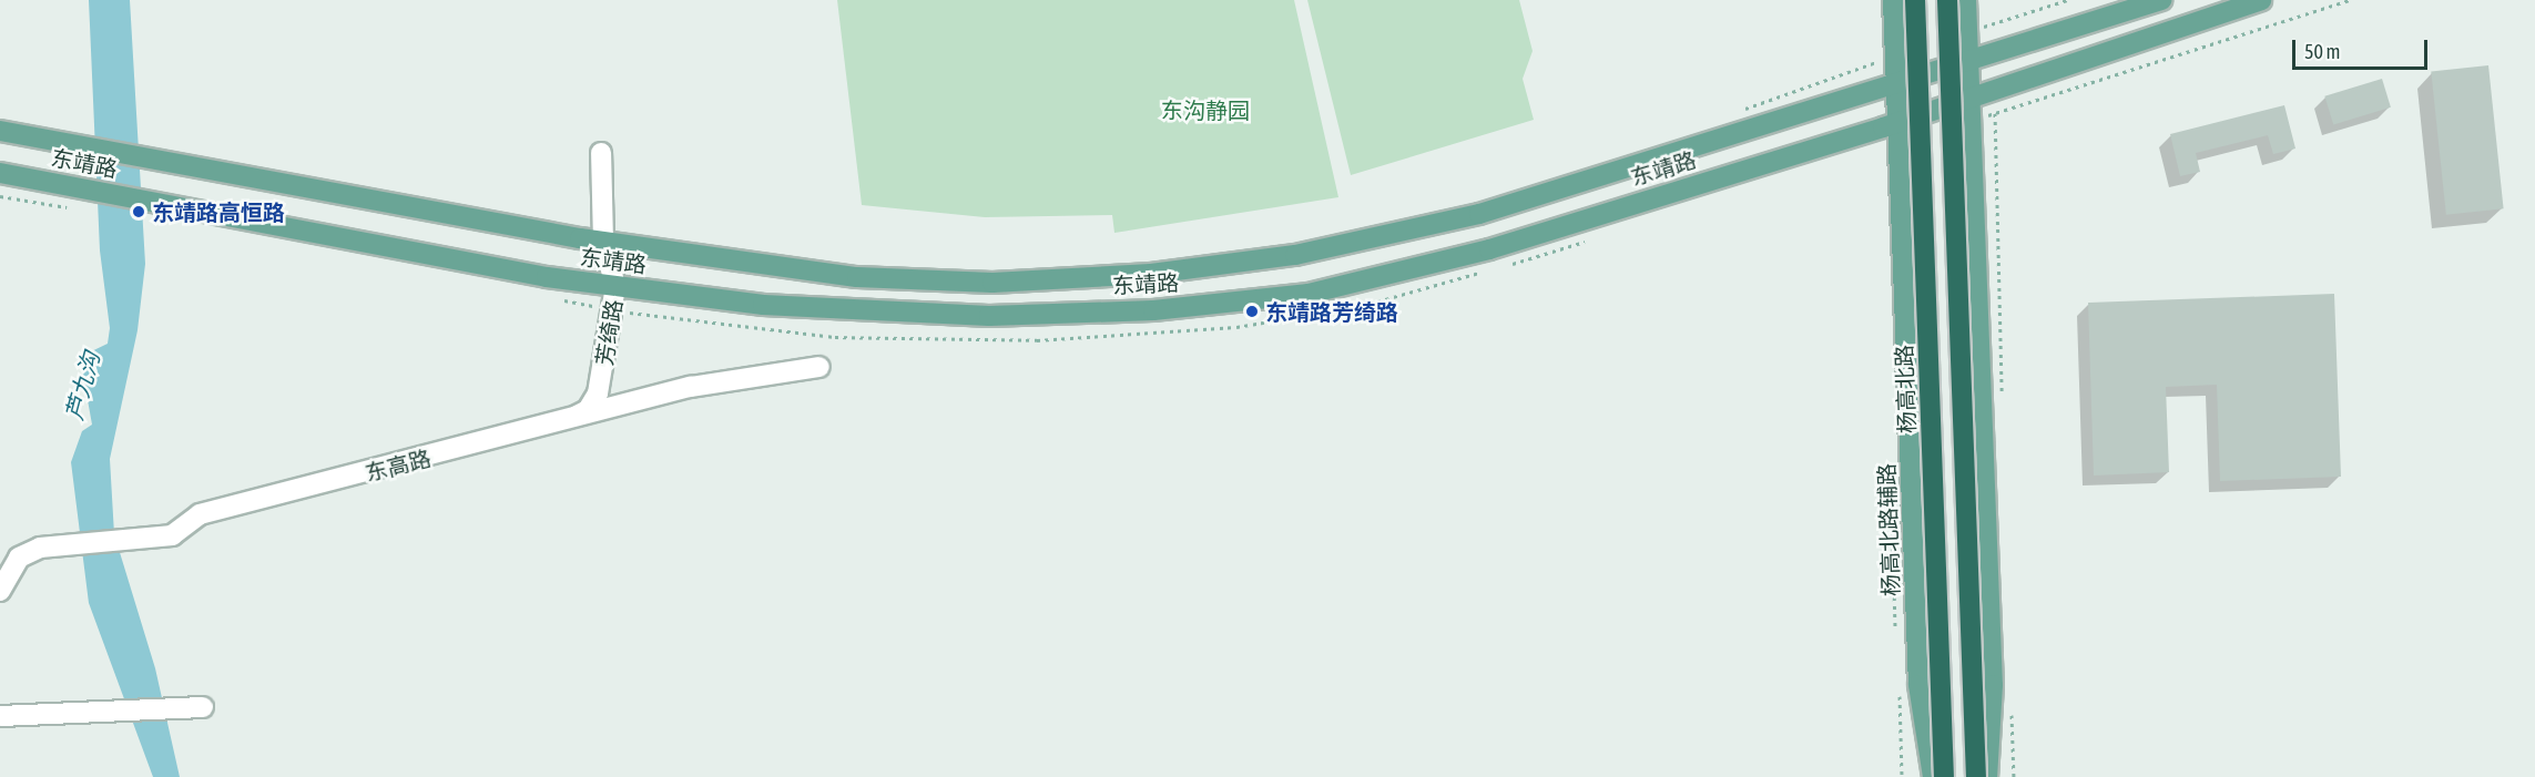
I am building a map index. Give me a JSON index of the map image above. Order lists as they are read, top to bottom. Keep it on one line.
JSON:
{"streets":{"highway":["杨高北路"],"main road":["东靖路","杨高北路辅路"],"street":["芳绮路","东高路"]},"crossings":[["东靖路","芳绮路"],["东靖路","杨高北路辅路"],["芳绮路","东高路"]],"water":["芦九沟"],"parks":["东沟静园"],"places":["东靖路高恒路","东靖路芳绮路"],"scale_bar":"50 m"}
